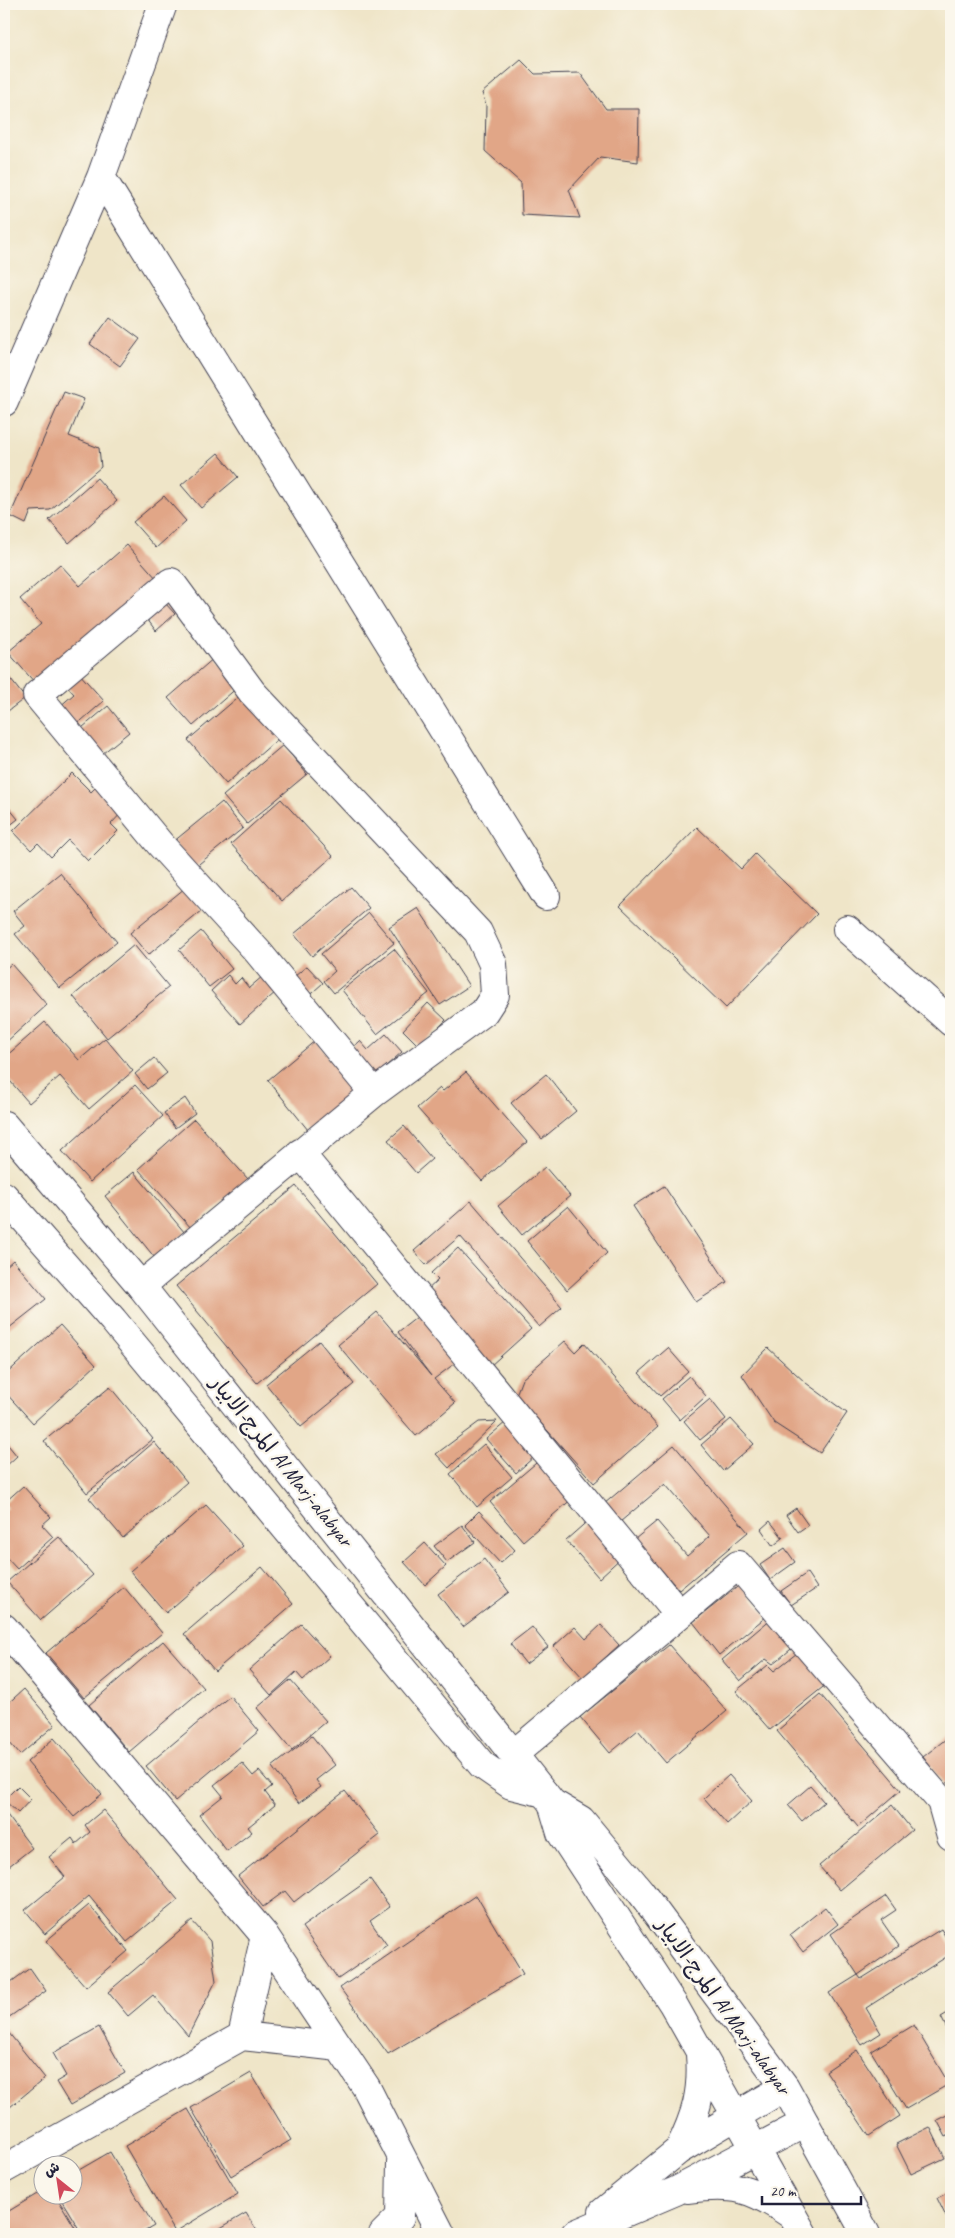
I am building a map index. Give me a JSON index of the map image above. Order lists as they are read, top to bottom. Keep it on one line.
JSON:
{"streets":{"street":["المرج-الابيار Al Marj-alabyar"]},"scale_bar":"20 m","north":"top left"}
